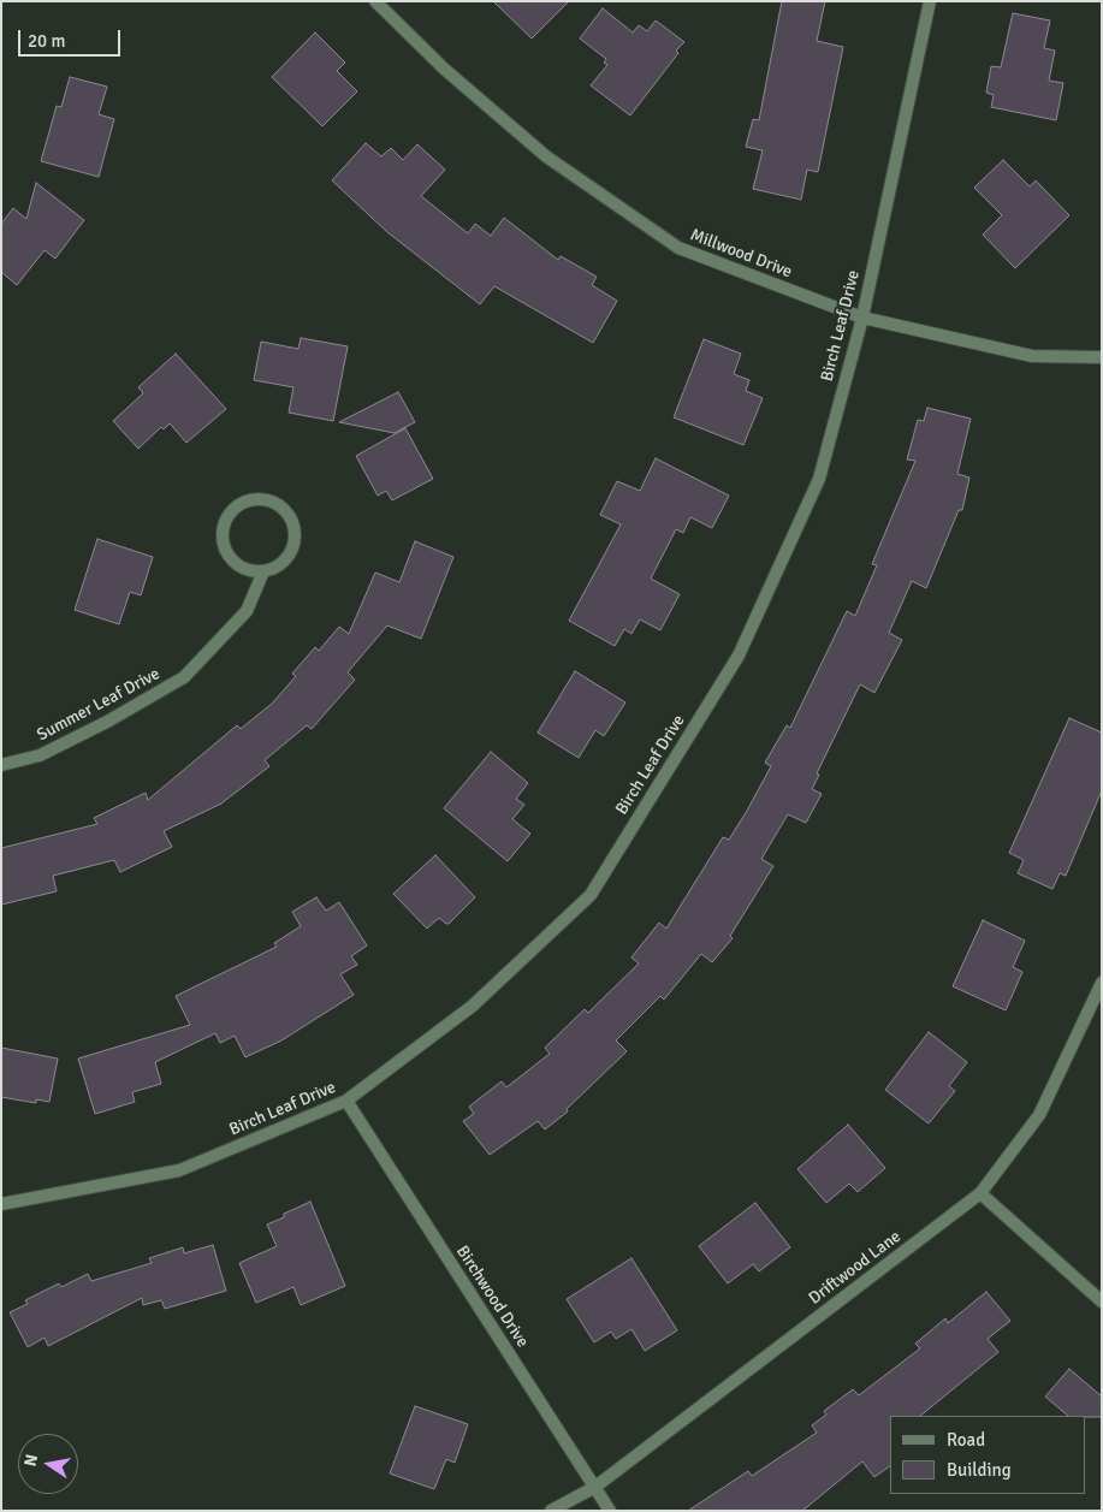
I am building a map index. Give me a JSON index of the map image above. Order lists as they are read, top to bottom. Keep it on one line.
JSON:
{"streets":{"street":["Millwood Drive","Birch Leaf Drive","Summer Leaf Drive","Driftwood Lane","Birchwood Drive"]},"crossings":[["Millwood Drive","Birch Leaf Drive"],["Birch Leaf Drive","Birchwood Drive"],["Driftwood Lane","Birchwood Drive"]],"legend":["Road","Building"],"scale_bar":"20 m","north":"left"}
